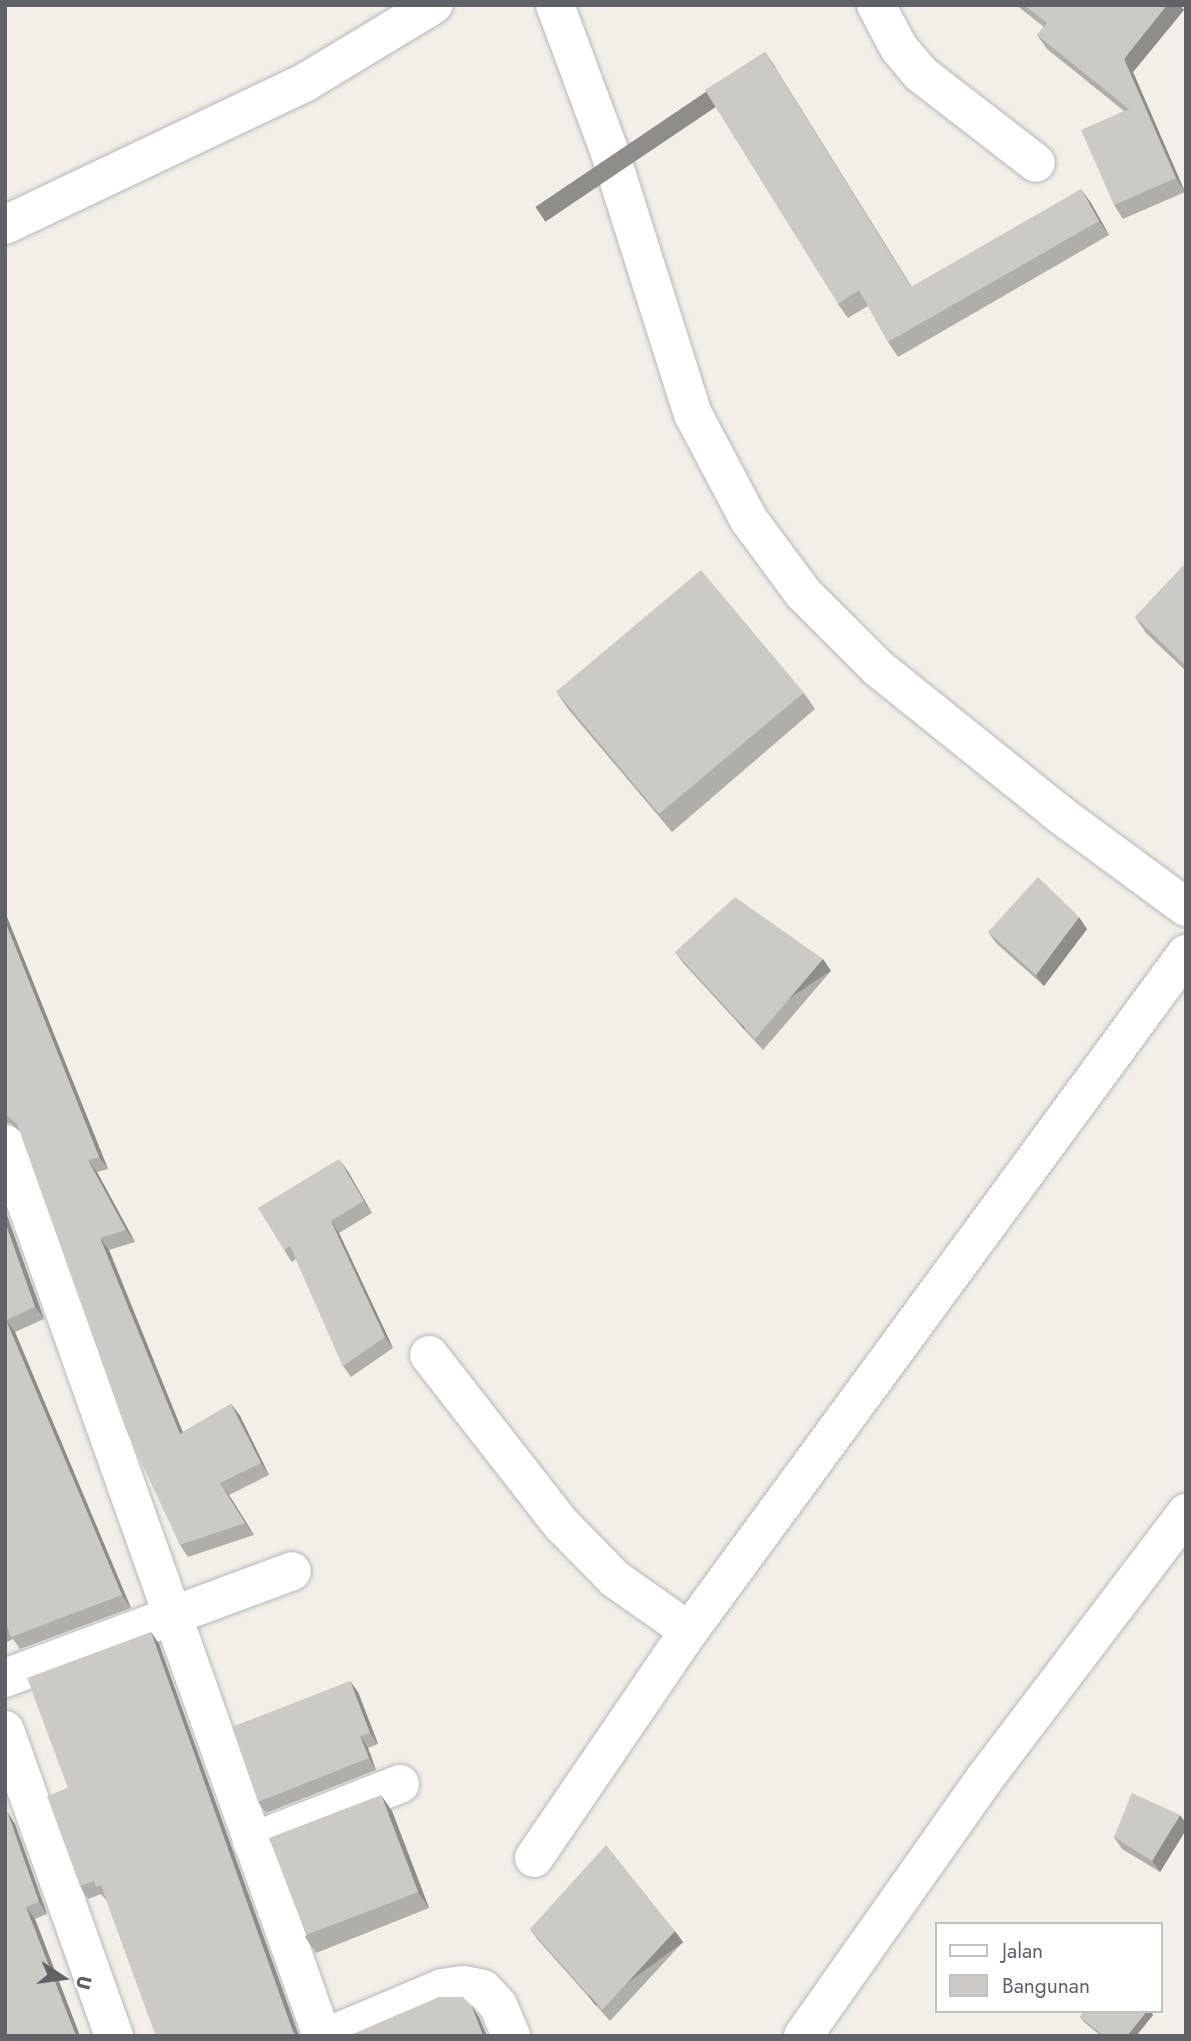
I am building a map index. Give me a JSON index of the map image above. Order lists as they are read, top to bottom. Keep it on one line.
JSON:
{"legend":["Jalan","Bangunan"],"north":"right"}
